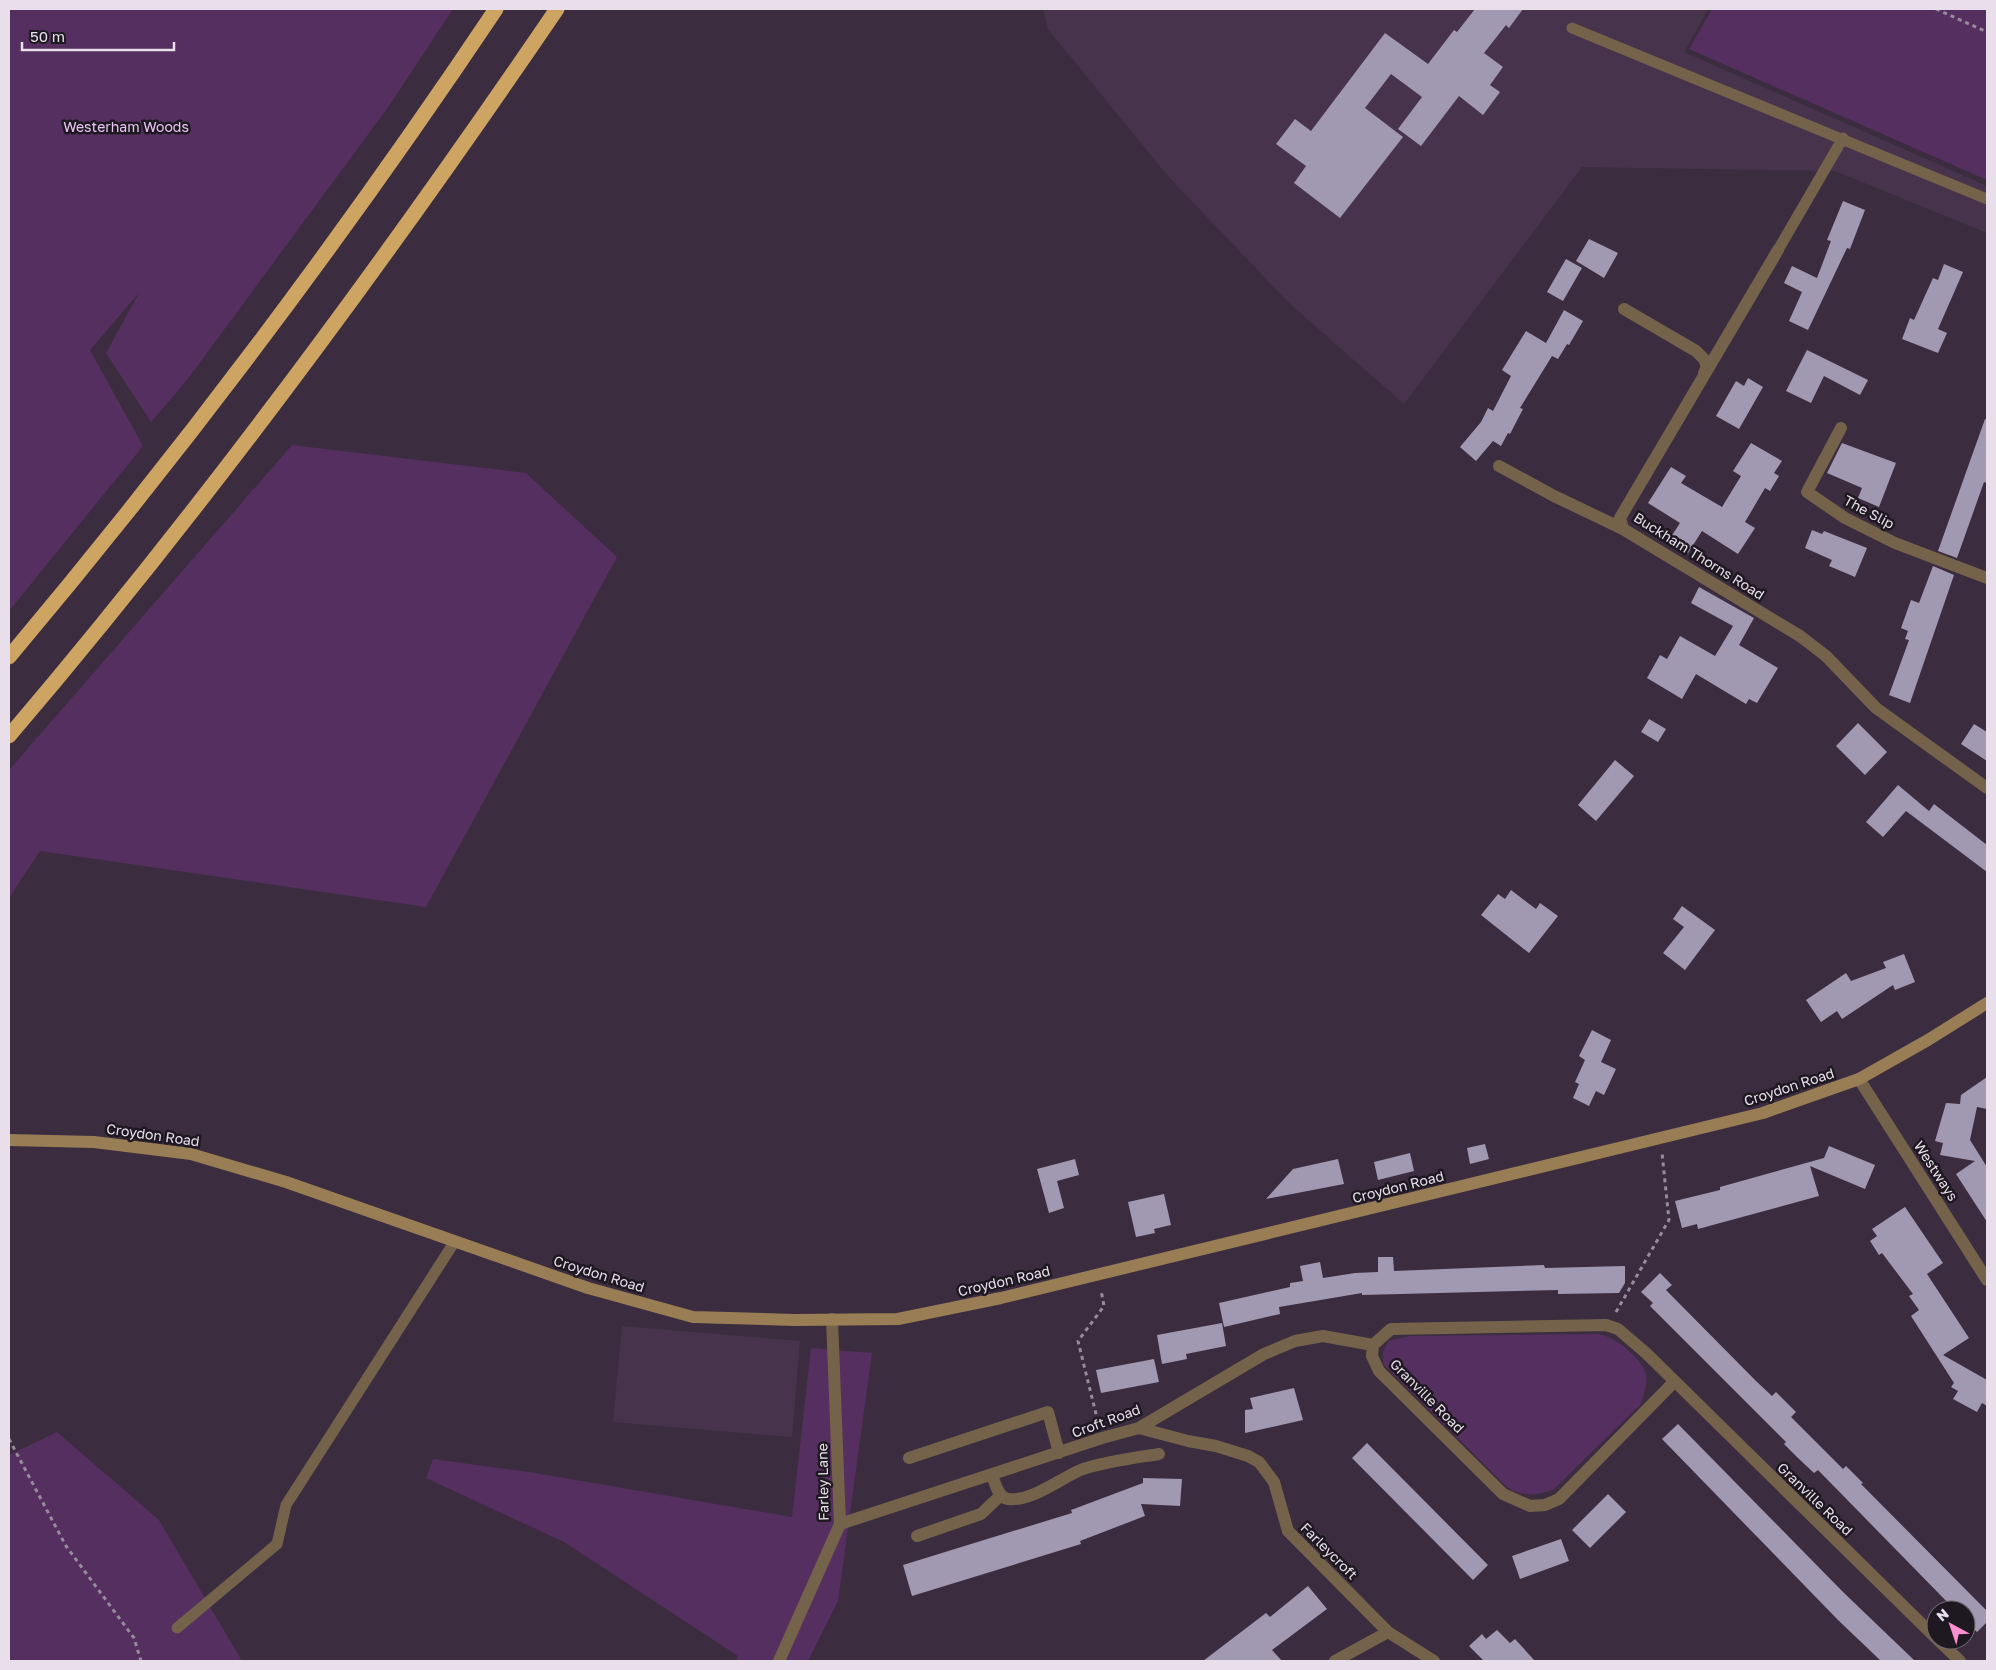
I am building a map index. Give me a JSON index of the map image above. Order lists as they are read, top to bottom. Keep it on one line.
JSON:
{"streets":{"main road":["Croydon Road"],"street":["The Slip","Buckham Thorns Road","Westways","Granville Road","Croft Road","Farley Lane","Farleycroft"]},"crossings":[["Croydon Road","Westways"],["Croydon Road","Farley Lane"],["Granville Road","Croft Road"],["Croft Road","Farley Lane"],["Croft Road","Farleycroft"]],"parks":["Westerham Woods"],"scale_bar":"50 m","north":"top left"}
